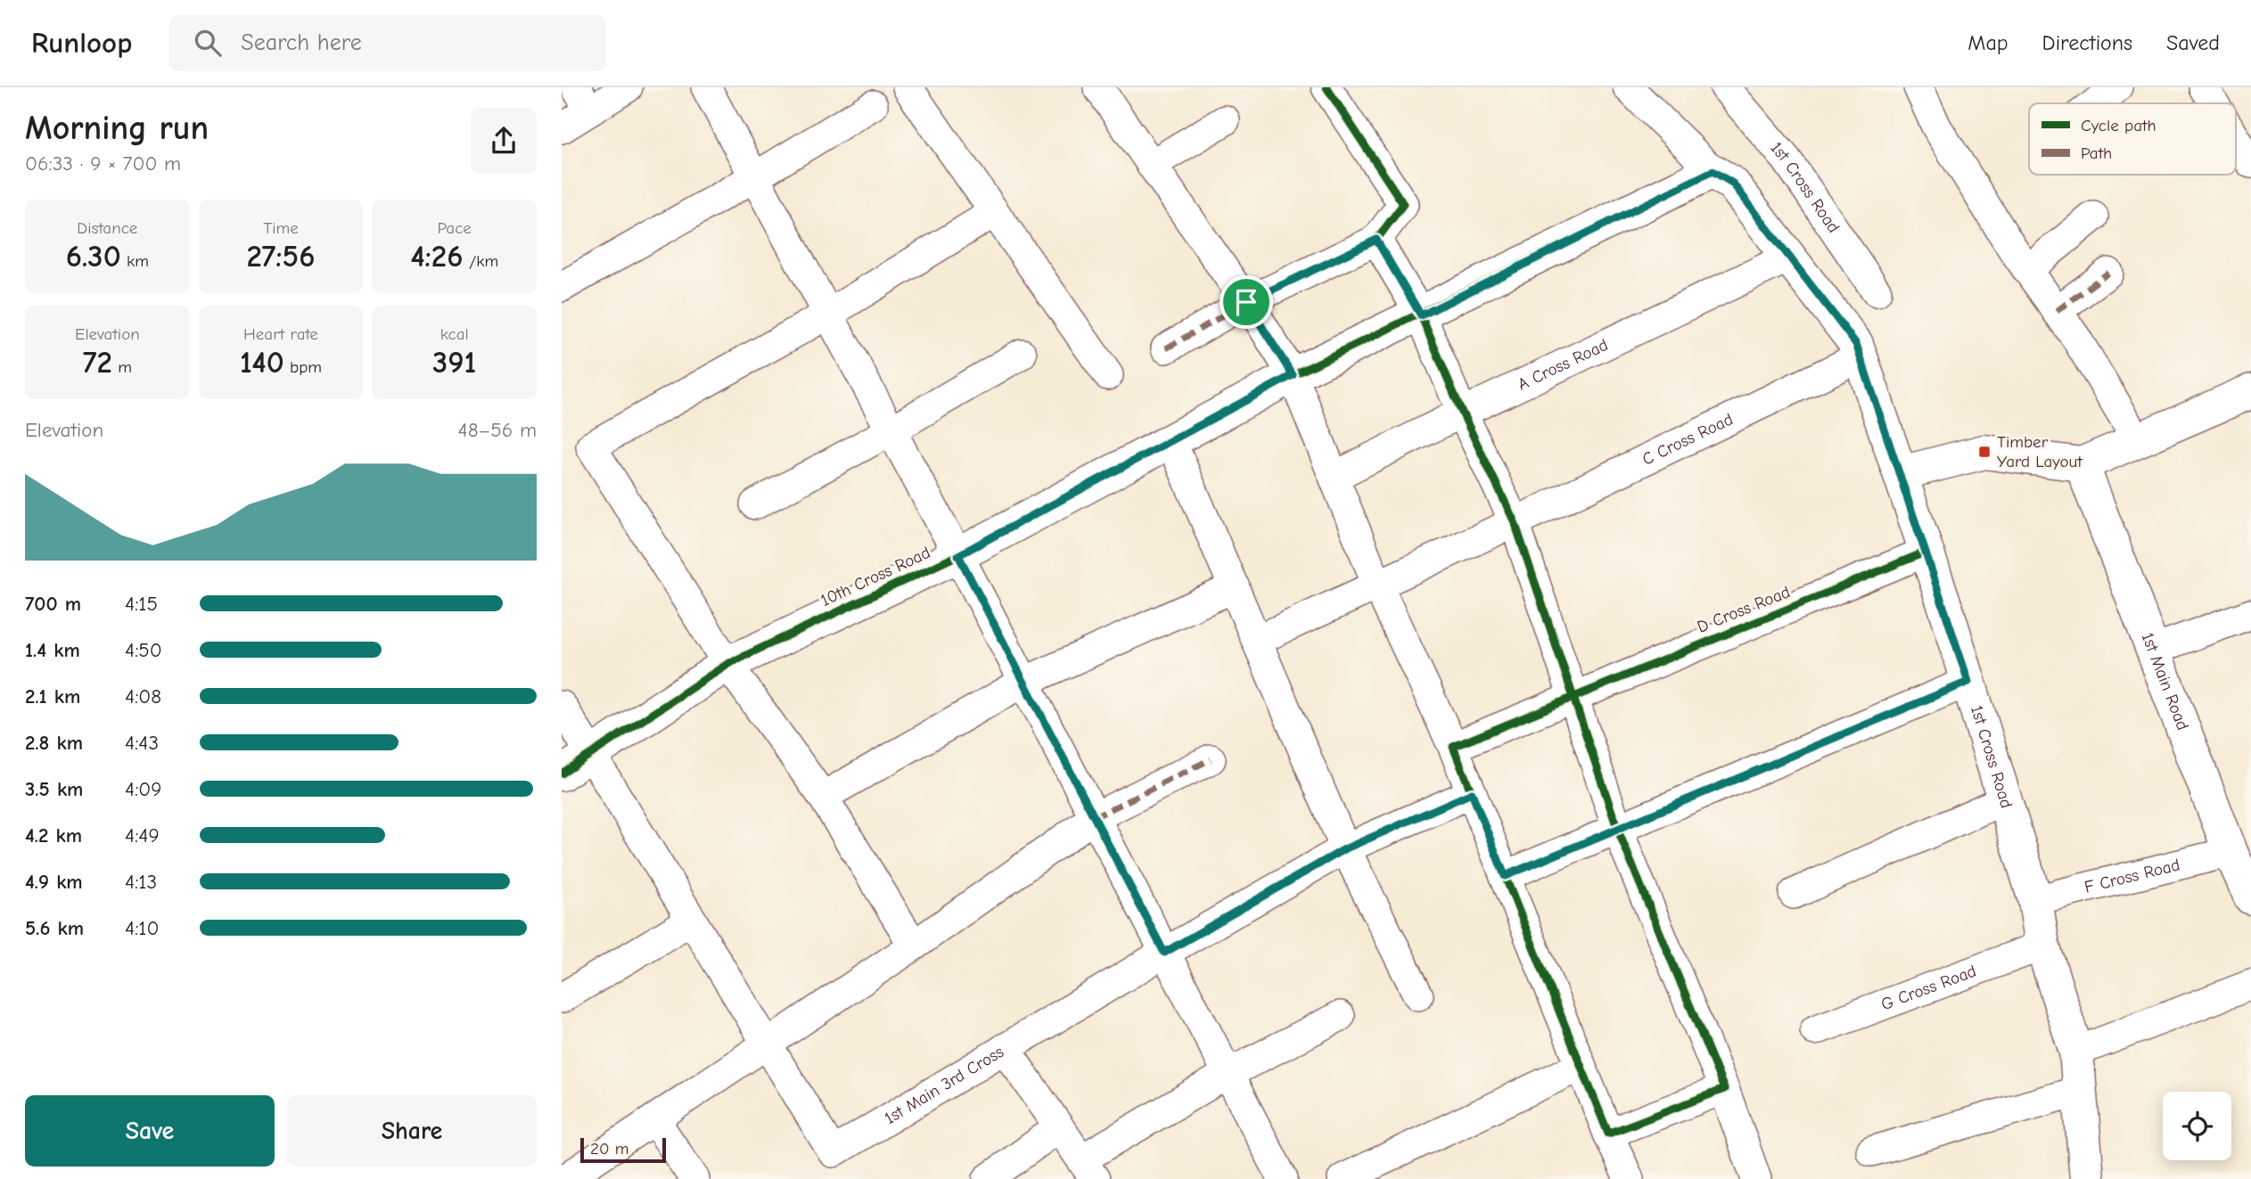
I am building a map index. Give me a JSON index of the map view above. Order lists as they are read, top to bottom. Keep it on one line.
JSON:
{"streets":{"street":["1st Cross Road","A Cross Road","C Cross Road","10th Cross Road","D Cross Road","1st Main Road","F Cross Road","G Cross Road","1st Main 3rd Cross"]},"crossings":[["1st Cross Road","A Cross Road"],["1st Cross Road","C Cross Road"],["1st Cross Road","10th Cross Road"],["1st Cross Road","D Cross Road"],["1st Cross Road","F Cross Road"],["1st Cross Road","G Cross Road"],["1st Main Road","F Cross Road"]],"places":{"transit":["Timber Yard Layout"]},"legend":["Cycle path","Path"],"scale_bar":"20 m","page":{"header":"Runloop","search":"Search here","nav":["Map","Directions","Saved"],"heading":["Morning run","06:33 · 9 × 700 m"],"stats":[["Distance","6.30 km"],["Time","27:56"],["Pace","4:26 /km"],["Elevation","72 m"],["Heart rate","140 bpm"],["kcal","391"]],"chart":["Elevation","48–56 m"],"list":[{"name":"700 m","note":"4:15"},{"name":"1.4 km","note":"4:50"},{"name":"2.1 km","note":"4:08"},{"name":"2.8 km","note":"4:43"},{"name":"3.5 km","note":"4:09"},{"name":"4.2 km","note":"4:49"},{"name":"4.9 km","note":"4:13"},{"name":"5.6 km","note":"4:10"}],"buttons":["Save","Share"],"scale":"20 m"}}
